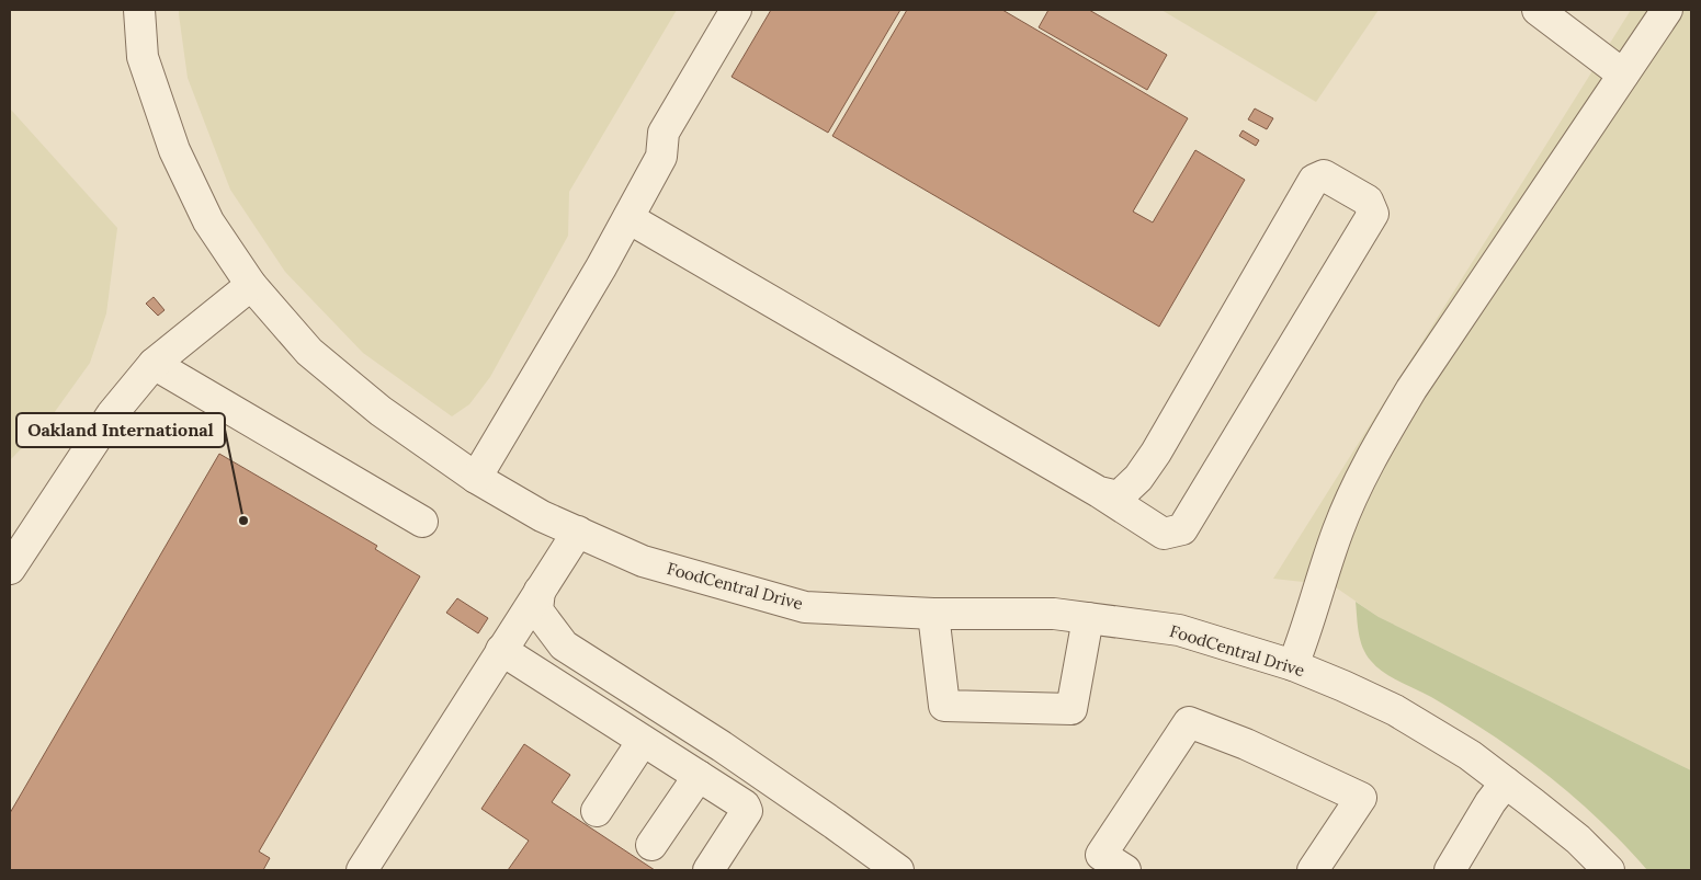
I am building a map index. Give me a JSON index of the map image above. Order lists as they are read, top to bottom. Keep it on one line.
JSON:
{"streets":{"street":["FoodCentral Drive"]},"places":["Oakland International"]}
